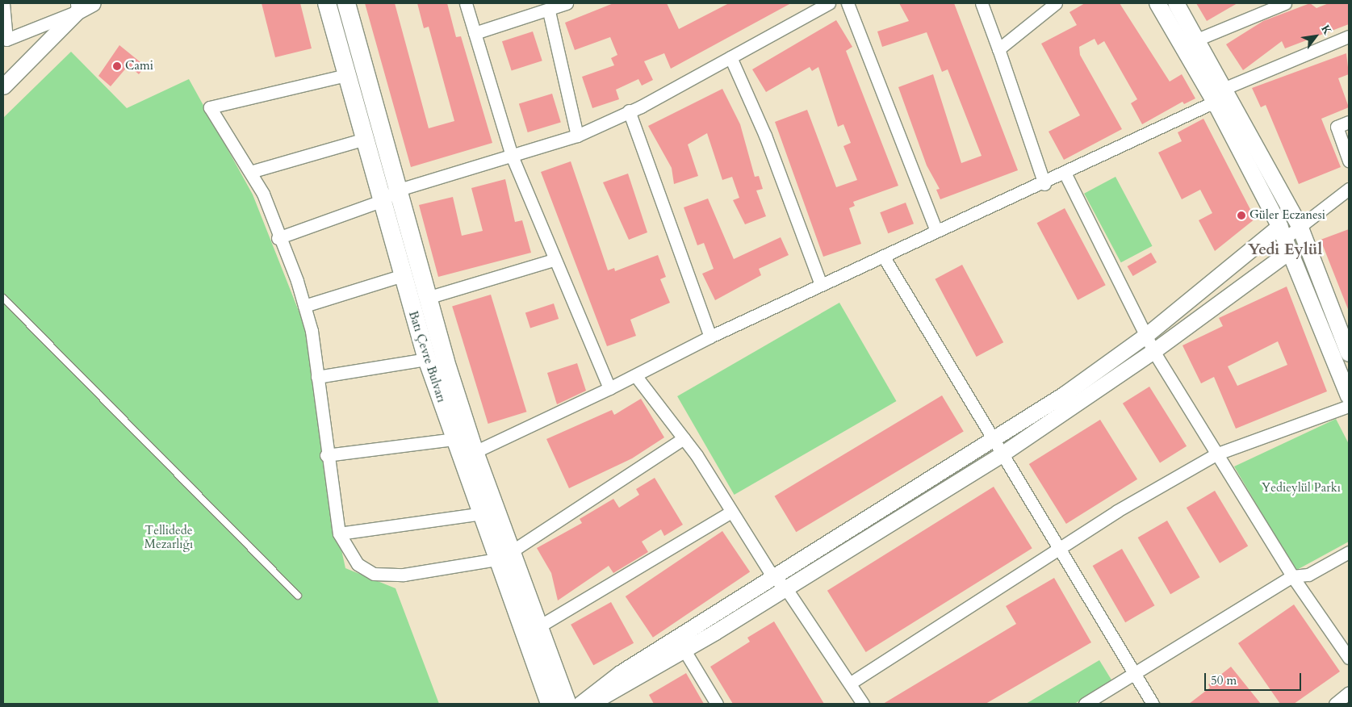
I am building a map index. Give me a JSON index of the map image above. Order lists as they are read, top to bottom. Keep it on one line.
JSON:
{"streets":{"main road":["Batı Çevre Bulvarı"]},"districts":["Yedi Eylül"],"parks":["Yedieylül Parkı","Tellidede Mezarlığı"],"places":["Cami","Güler Eczanesi"],"scale_bar":"50 m","north":"top right"}
